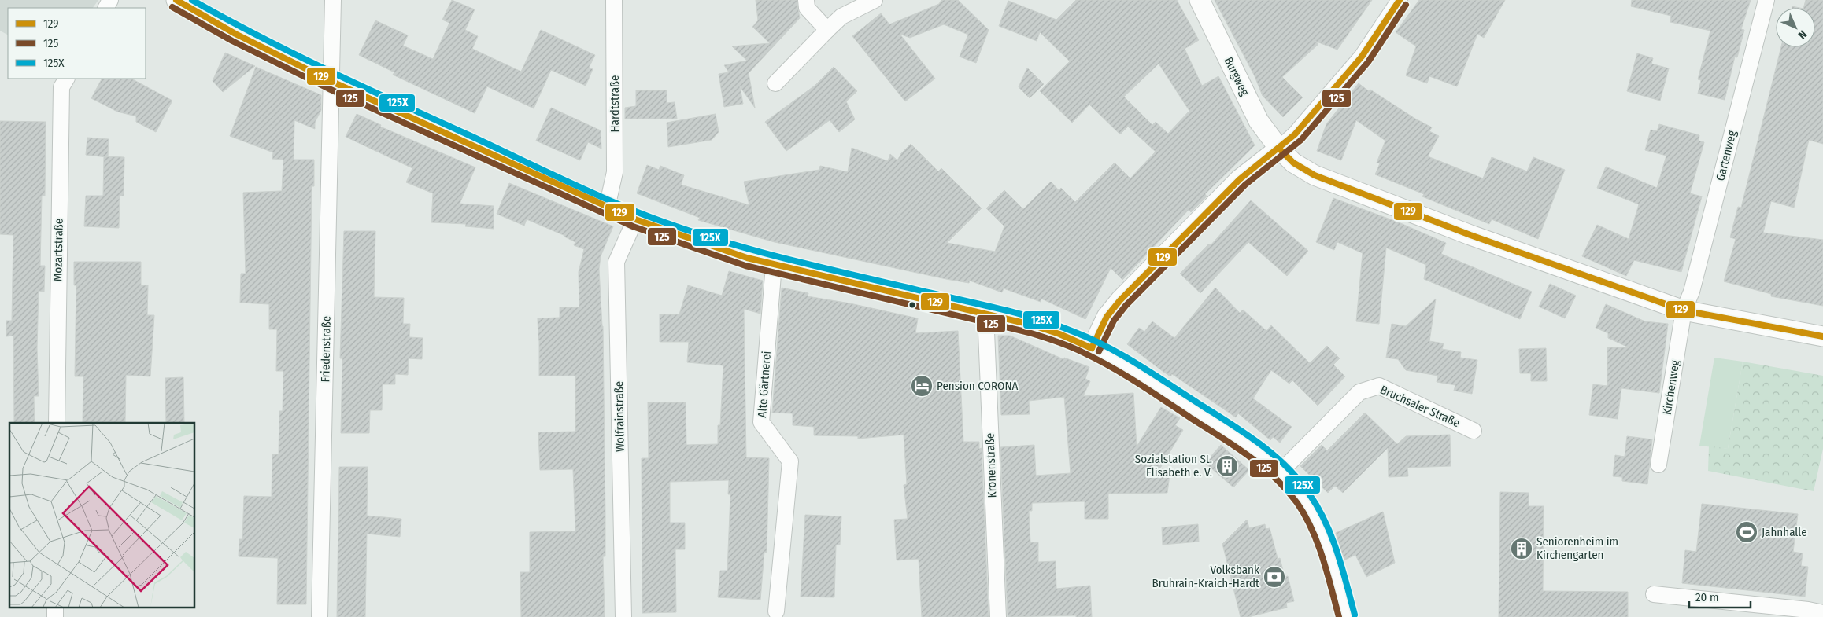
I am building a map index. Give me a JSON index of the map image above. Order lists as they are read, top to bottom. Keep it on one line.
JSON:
{"streets":{"street":["Burgweg","Hardtstraße","Gartenweg","Mozartstraße","Friedenstraße","Alte Gärtnerei","Kirchenweg","Bruchsaler Straße","Wolfrainstraße","Kronenstraße"]},"crossings":[["Burgweg","Gartenweg"],["Burgweg","Kirchenweg"],["Gartenweg","Kirchenweg"]],"places":{"hotel":["Pension CORONA"],"building":["Sozialstation St. Elisabeth e. V.","Seniorenheim im Kirchengarten"],"sports":["Jahnhalle"],"bank":["Volksbank Bruhrain-Kraich-Hardt"]},"lines":["transit line 129","transit line 125X","transit line 125"],"legend":["129","125","125X"],"scale_bar":"20 m","north":"bottom right"}
